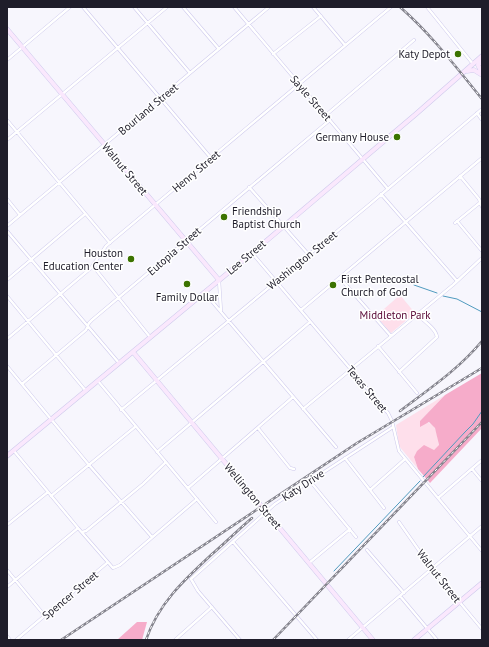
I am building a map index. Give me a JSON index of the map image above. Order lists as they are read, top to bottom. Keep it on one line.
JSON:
{"streets":{"street":["Sayle Street","Bourland Street","Walnut Street","Henry Street","Eutopia Street","Lee Street","Washington Street","Texas Street","Katy Drive","Wellington Street","Spencer Street"]},"crossings":[["Sayle Street","Bourland Street"],["Sayle Street","Henry Street"],["Sayle Street","Eutopia Street"],["Sayle Street","Lee Street"],["Sayle Street","Washington Street"],["Bourland Street","Walnut Street"],["Walnut Street","Henry Street"],["Walnut Street","Eutopia Street"],["Walnut Street","Lee Street"],["Lee Street","Texas Street"],["Lee Street","Wellington Street"],["Washington Street","Texas Street"],["Washington Street","Wellington Street"],["Texas Street","Katy Drive"],["Katy Drive","Wellington Street"]],"parks":["Middleton Park"],"places":["Katy Depot","Germany House","Friendship Baptist Church","Houston Education Center","Family Dollar","First Pentecostal Church of God"]}
